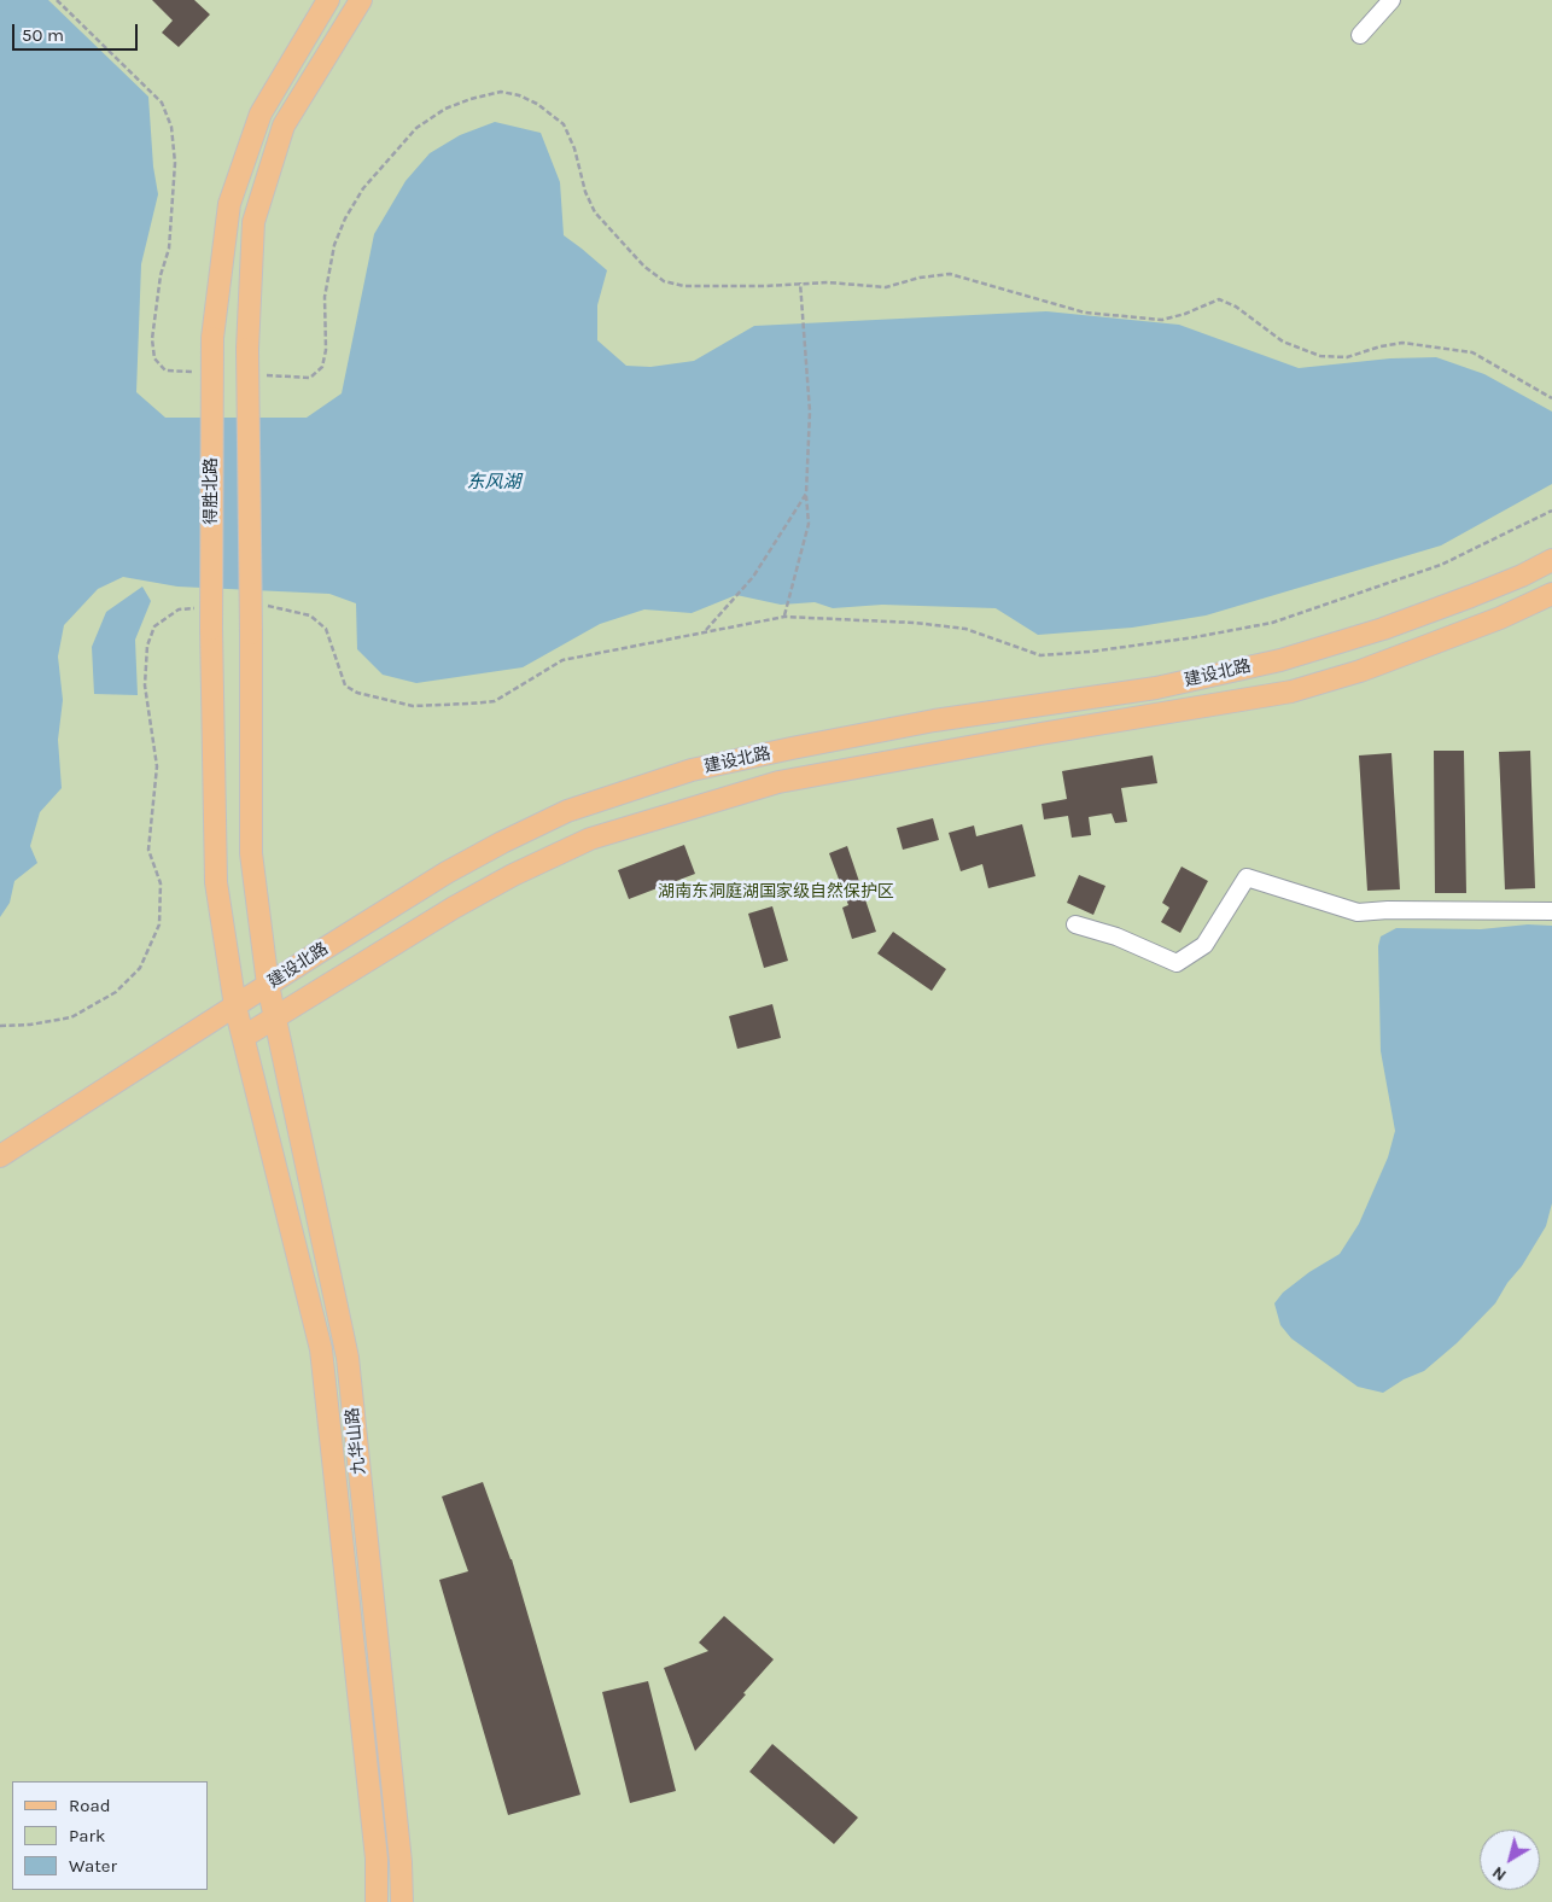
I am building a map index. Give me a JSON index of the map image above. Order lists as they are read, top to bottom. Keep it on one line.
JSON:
{"streets":{"main road":["得胜北路","建设北路","九华山路"]},"crossings":[["得胜北路","建设北路"],["得胜北路","九华山路"],["建设北路","九华山路"]],"water":["东风湖"],"parks":["湖南东洞庭湖国家级自然保护区"],"legend":["Road","Park","Water"],"scale_bar":"50 m","north":"bottom left"}
